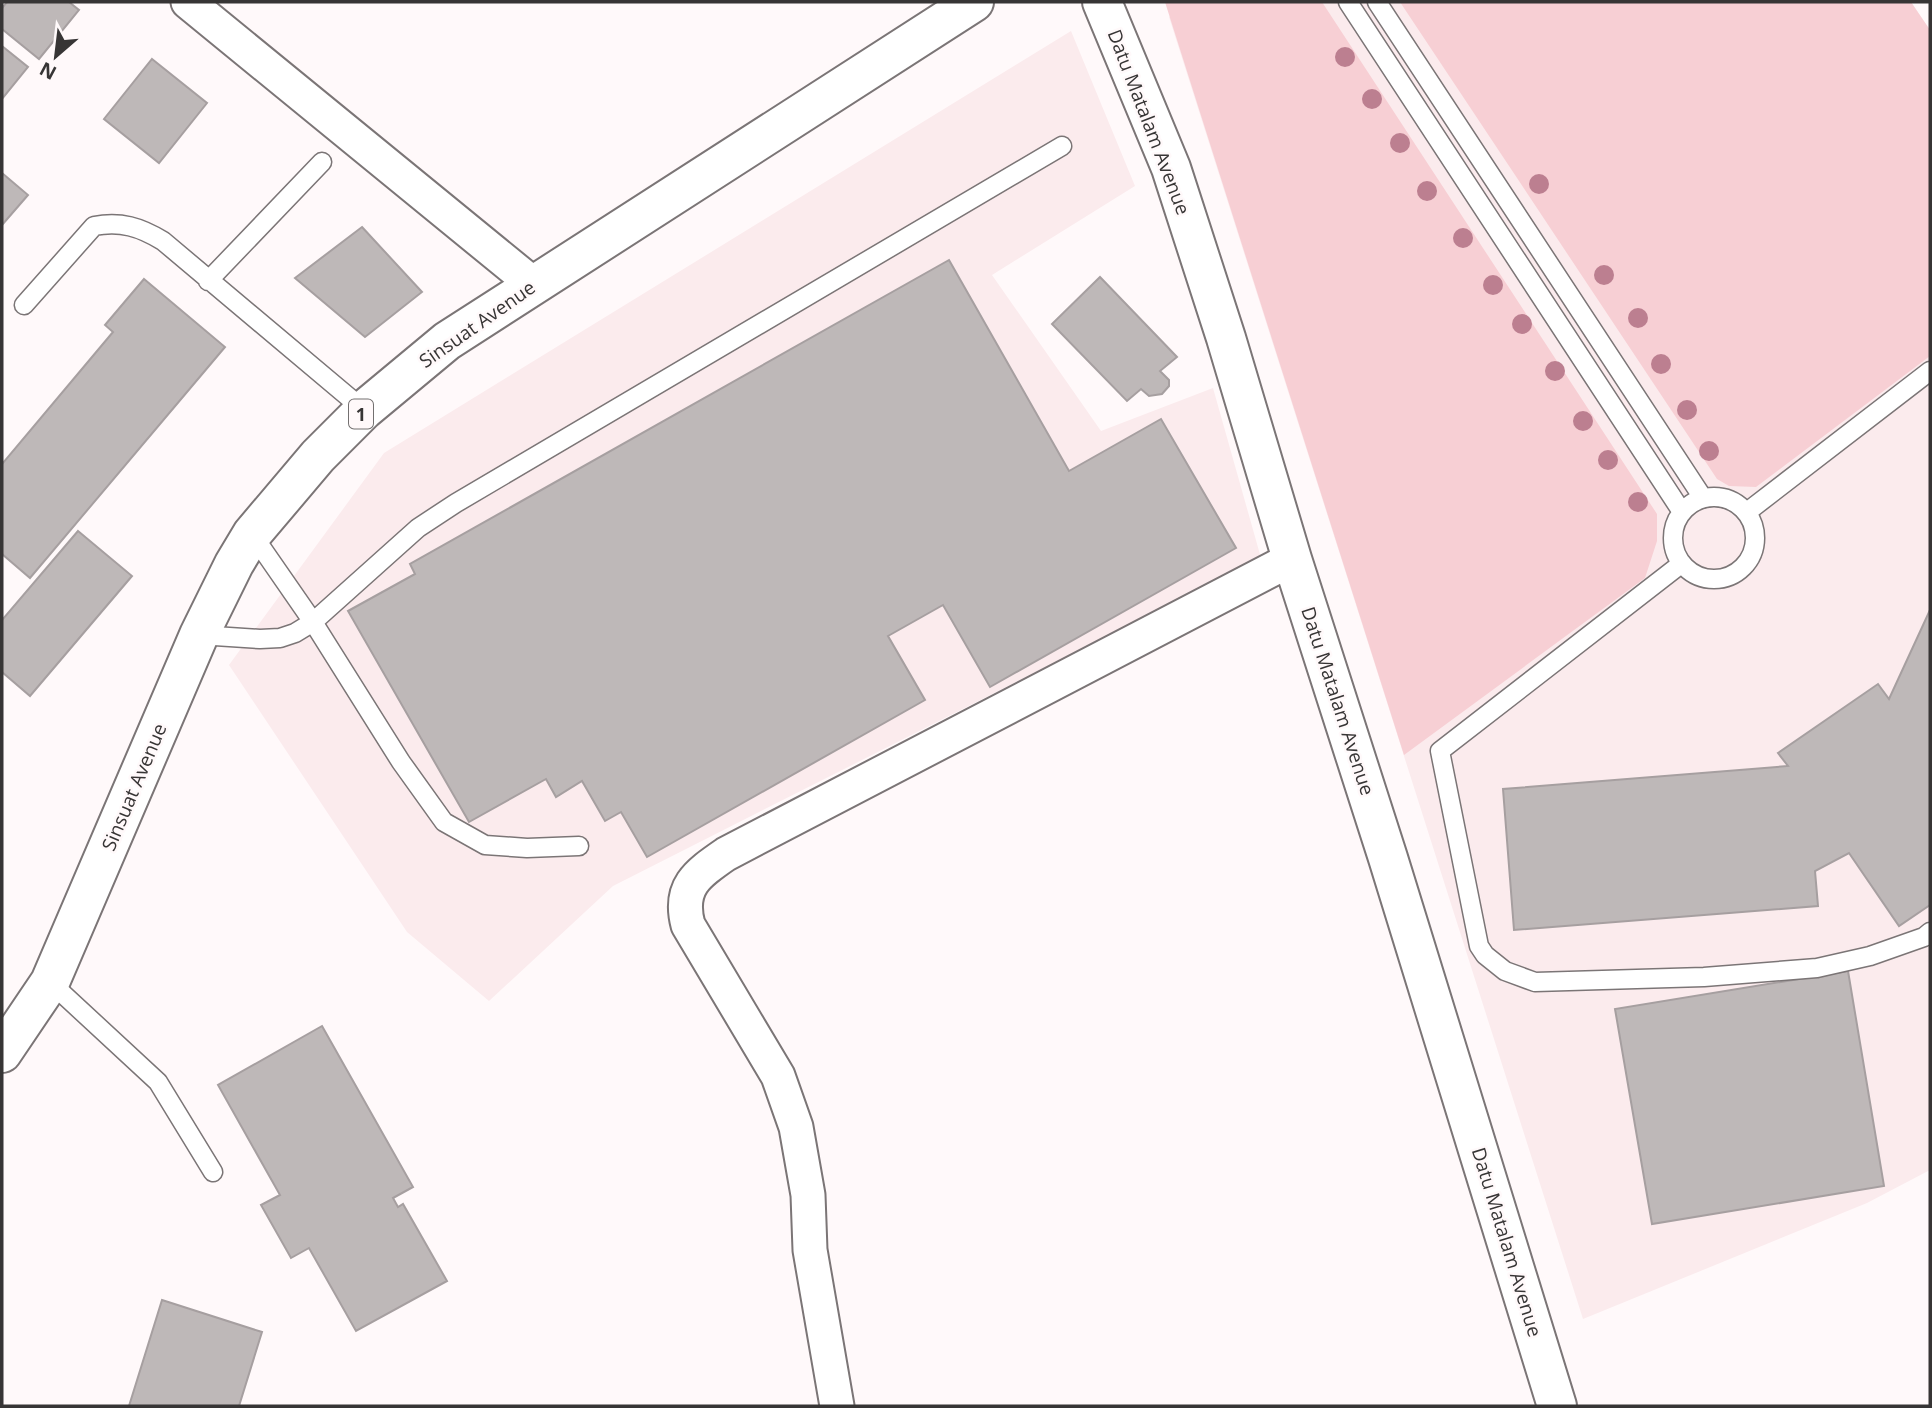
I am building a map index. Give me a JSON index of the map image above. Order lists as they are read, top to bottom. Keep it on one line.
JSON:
{"streets":{"main road":["Datu Matalam Avenue","Sinsuat Avenue","1"]},"north":"bottom left"}
